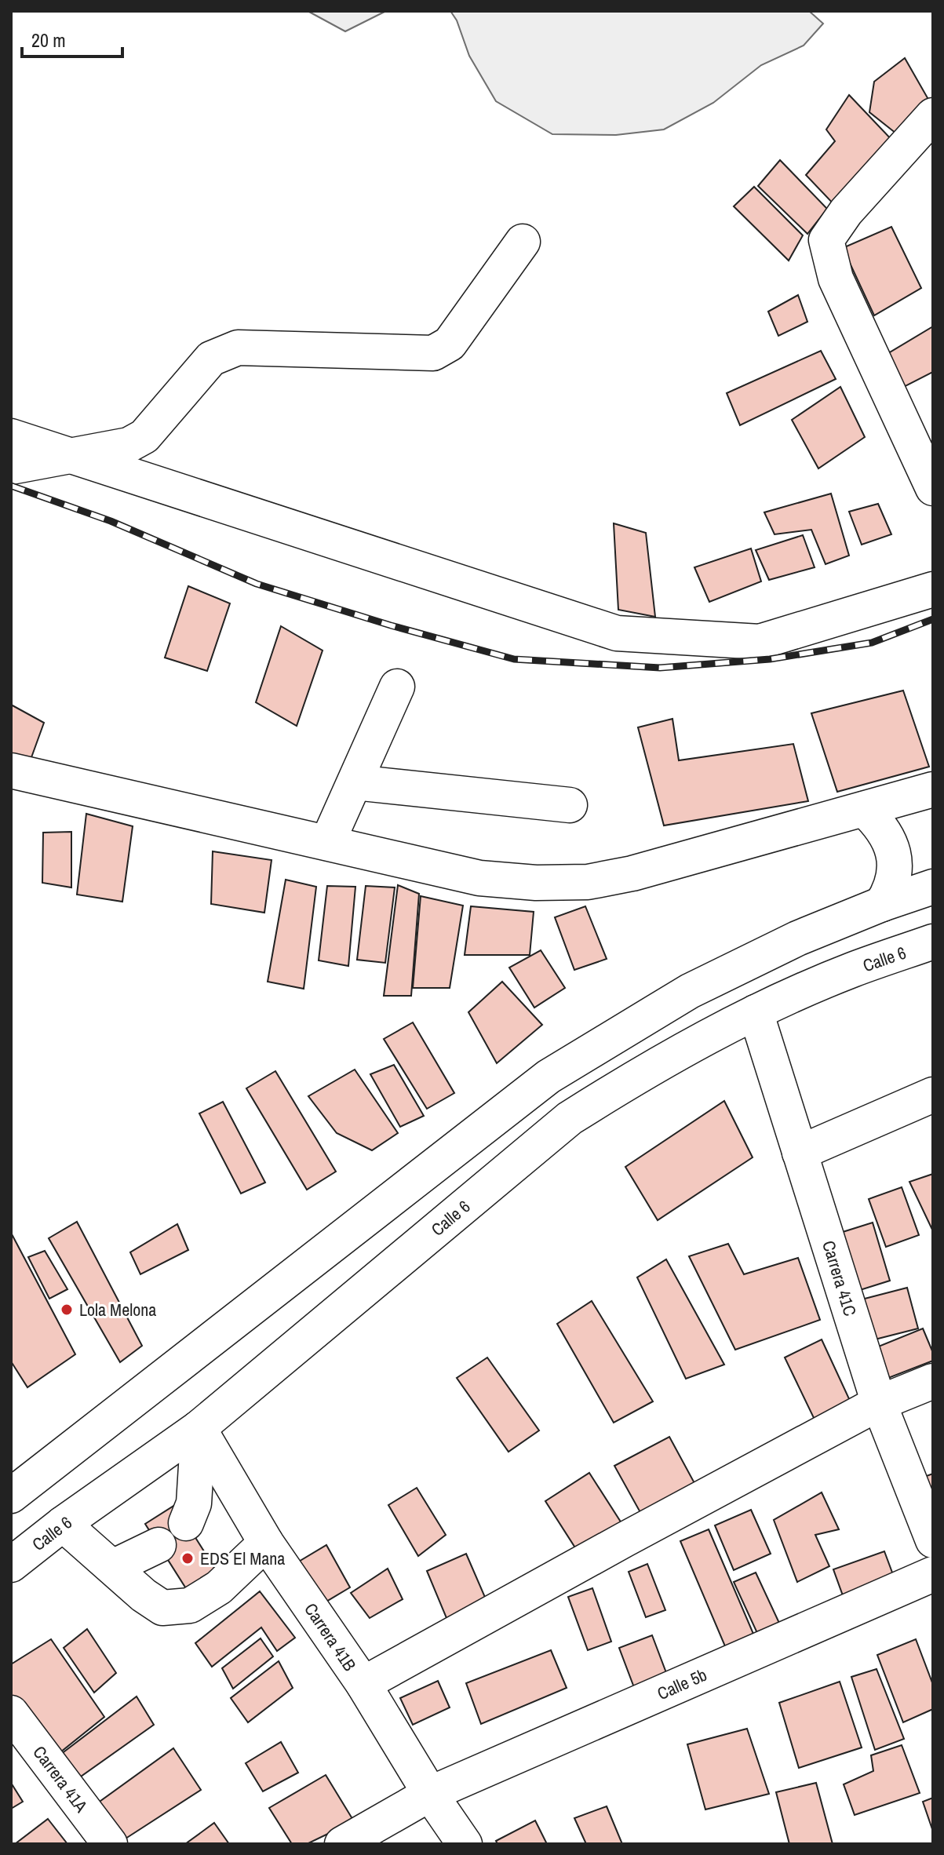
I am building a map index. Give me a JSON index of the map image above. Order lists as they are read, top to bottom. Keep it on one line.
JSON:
{"streets":{"main road":["Calle 6","Carrera 41C","Carrera 41B","Calle 5b","Carrera 41A"]},"crossings":[["Calle 6","Carrera 41C"],["Calle 6","Carrera 41B"],["Carrera 41B","Calle 5b"]],"places":["Lola Melona","EDS El Mana"],"scale_bar":"20 m"}
